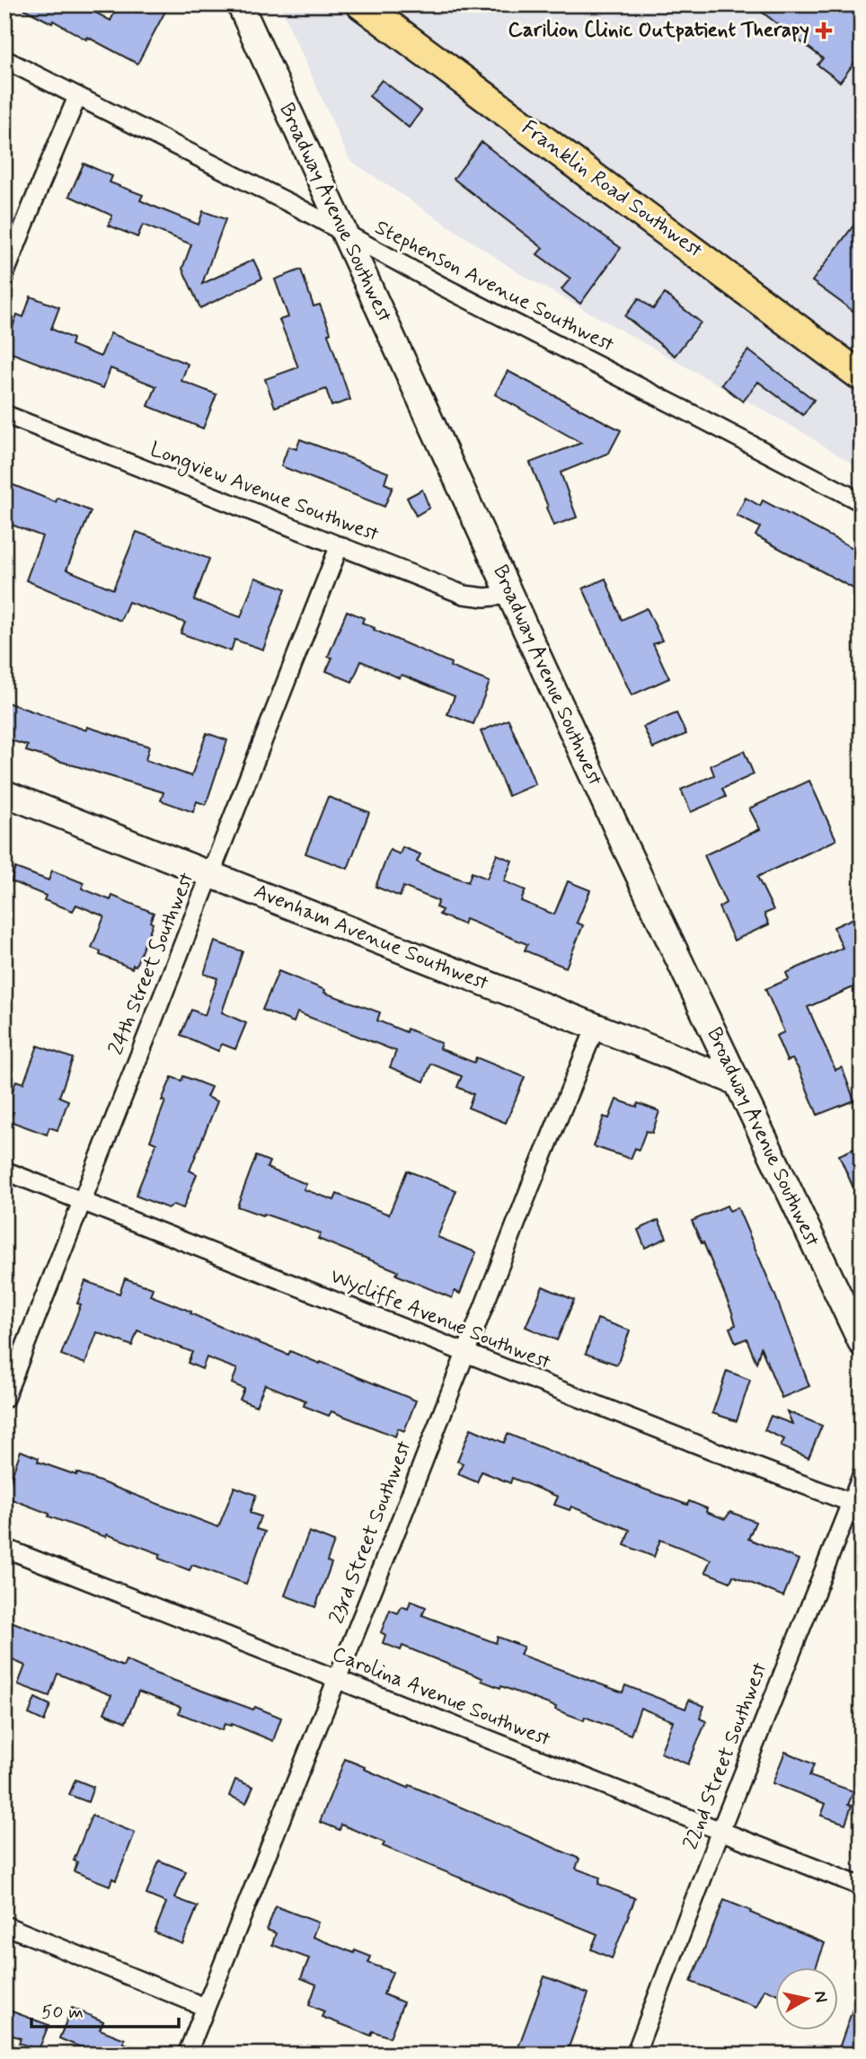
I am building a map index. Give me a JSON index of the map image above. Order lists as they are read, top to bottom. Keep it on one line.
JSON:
{"streets":{"main road":["Franklin Road Southwest"],"street":["Broadway Avenue Southwest","Stephenson Avenue Southwest","Longview Avenue Southwest","Avenham Avenue Southwest","24th Street Southwest","Wycliffe Avenue Southwest","23rd Street Southwest","Carolina Avenue Southwest","22nd Street Southwest"]},"crossings":[["Broadway Avenue Southwest","Stephenson Avenue Southwest"],["Broadway Avenue Southwest","Longview Avenue Southwest"],["Broadway Avenue Southwest","Avenham Avenue Southwest"],["Longview Avenue Southwest","24th Street Southwest"],["Avenham Avenue Southwest","24th Street Southwest"],["Avenham Avenue Southwest","23rd Street Southwest"],["24th Street Southwest","Wycliffe Avenue Southwest"],["Wycliffe Avenue Southwest","23rd Street Southwest"],["Wycliffe Avenue Southwest","22nd Street Southwest"],["23rd Street Southwest","Carolina Avenue Southwest"],["Carolina Avenue Southwest","22nd Street Southwest"]],"places":{"health":["Carilion Clinic Outpatient Therapy"]},"scale_bar":"50 m","north":"right"}
